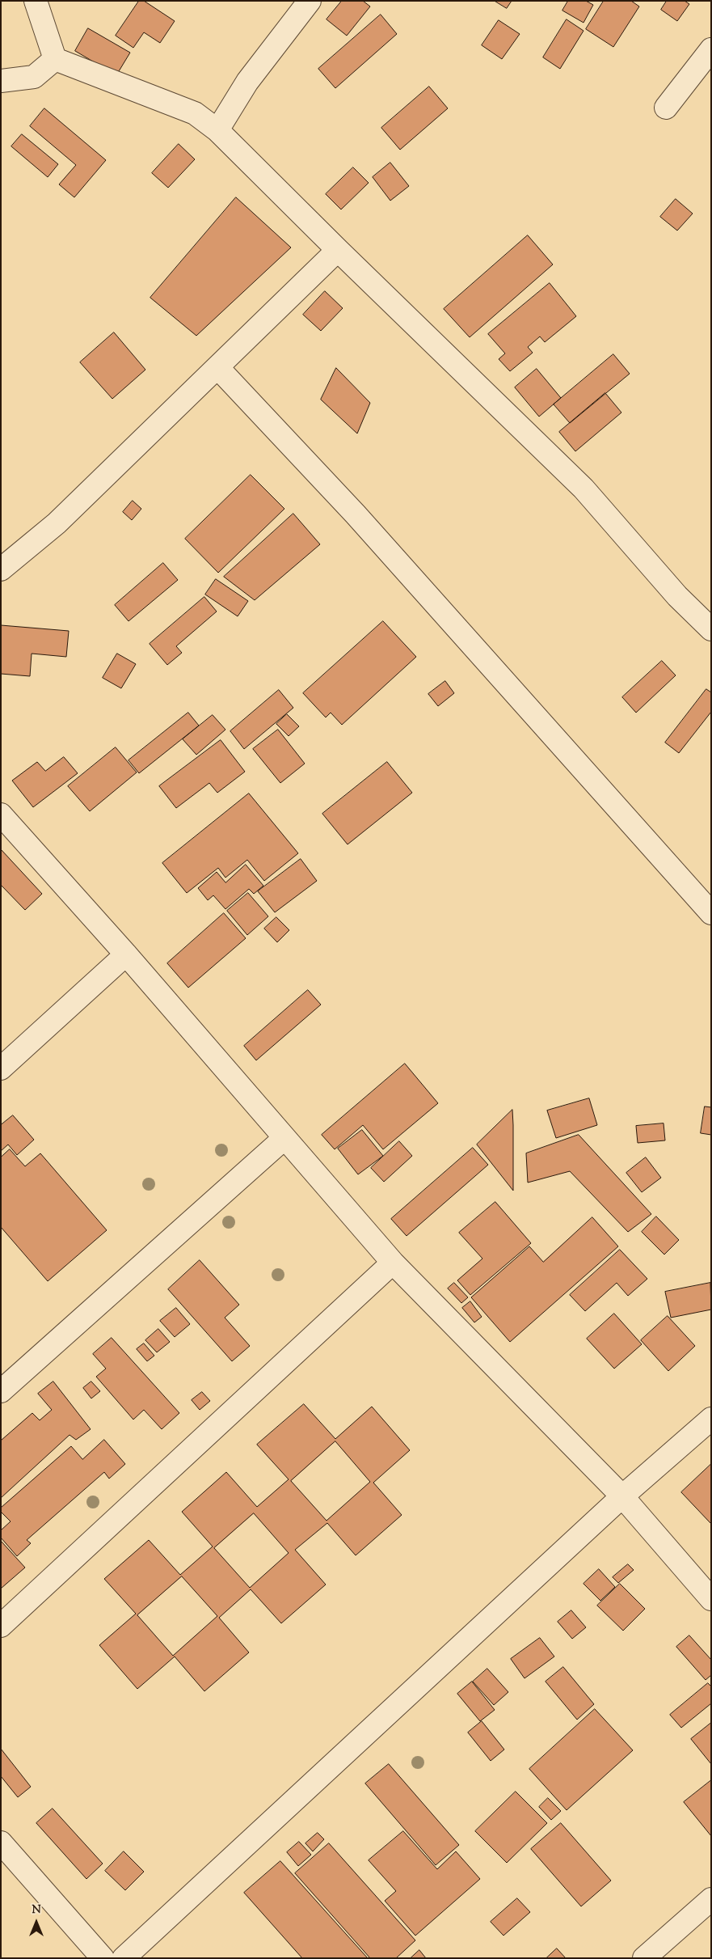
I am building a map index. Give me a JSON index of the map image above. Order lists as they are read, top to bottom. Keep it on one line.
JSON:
{"north":"top"}
